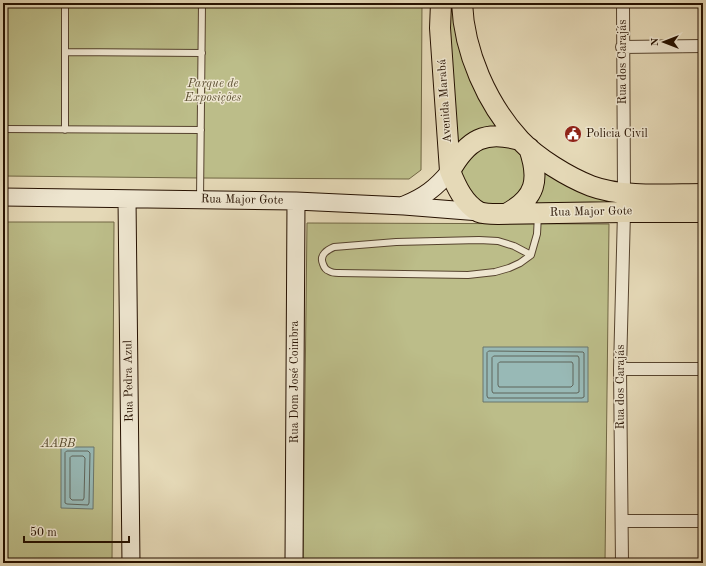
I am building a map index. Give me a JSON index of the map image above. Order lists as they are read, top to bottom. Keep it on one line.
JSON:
{"streets":{"main road":["Avenida Marabá","Rua Major Gote"],"street":["Rua dos Carajás","Rua Pedra Azul","Rua Dom José Coimbra"]},"crossings":[["Rua dos Carajás","Rua Major Gote"],["Avenida Marabá","Rua Major Gote"],["Rua Major Gote","Rua Pedra Azul"],["Rua Major Gote","Rua Dom José Coimbra"]],"parks":["Parque de Exposições","AABB"],"places":{"public building":["Policia Civil"]},"scale_bar":"50 m","north":"left"}
